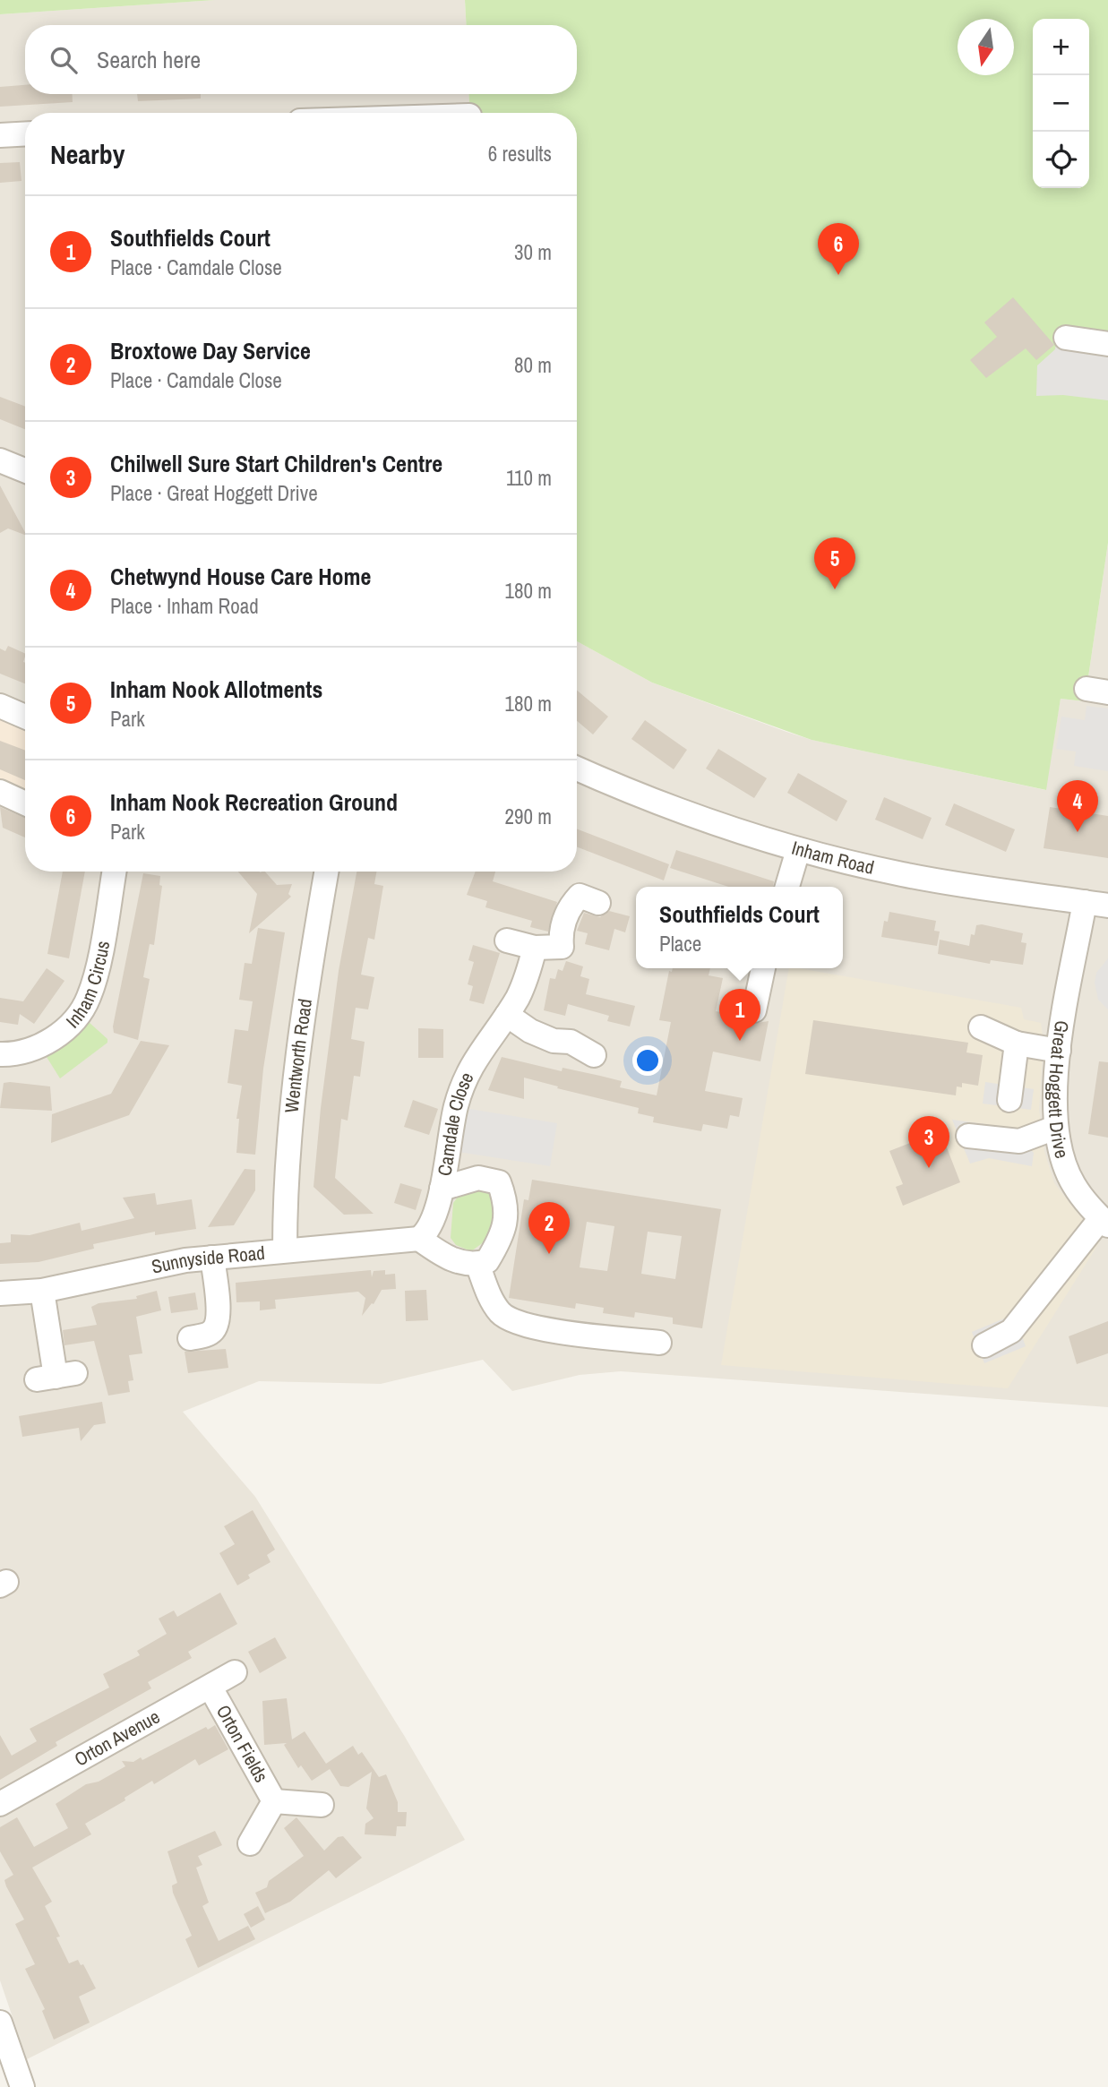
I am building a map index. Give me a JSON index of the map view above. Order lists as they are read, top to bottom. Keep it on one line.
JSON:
{"streets":{"street":["Inham Road","Inham Circus","Wentworth Road","Great Hoggett Drive","Camdale Close","Sunnyside Road","Orton Avenue","Orton Fields"]},"crossings":[["Inham Road","Great Hoggett Drive"],["Wentworth Road","Sunnyside Road"],["Camdale Close","Sunnyside Road"],["Orton Avenue","Orton Fields"]],"north":"bottom","page":{"map_buttons":["+","−"],"search":"Search here","heading":["Nearby","6 results"],"list":[{"mark":"1","name":"Southfields Court","note":"Place · Camdale Close","value":"30 m"},{"mark":"2","name":"Broxtowe Day Service","note":"Place · Camdale Close","value":"80 m"},{"mark":"3","name":"Chilwell Sure Start Children's Centre","note":"Place · Great Hoggett Drive","value":"110 m"},{"mark":"4","name":"Chetwynd House Care Home","note":"Place · Inham Road","value":"180 m"},{"mark":"5","name":"Inham Nook Allotments","note":"Park","value":"180 m"},{"mark":"6","name":"Inham Nook Recreation Ground","note":"Park","value":"290 m"}],"pins":["6","5","4","1","3","2"],"popup":["Southfields Court","Place"]}}
